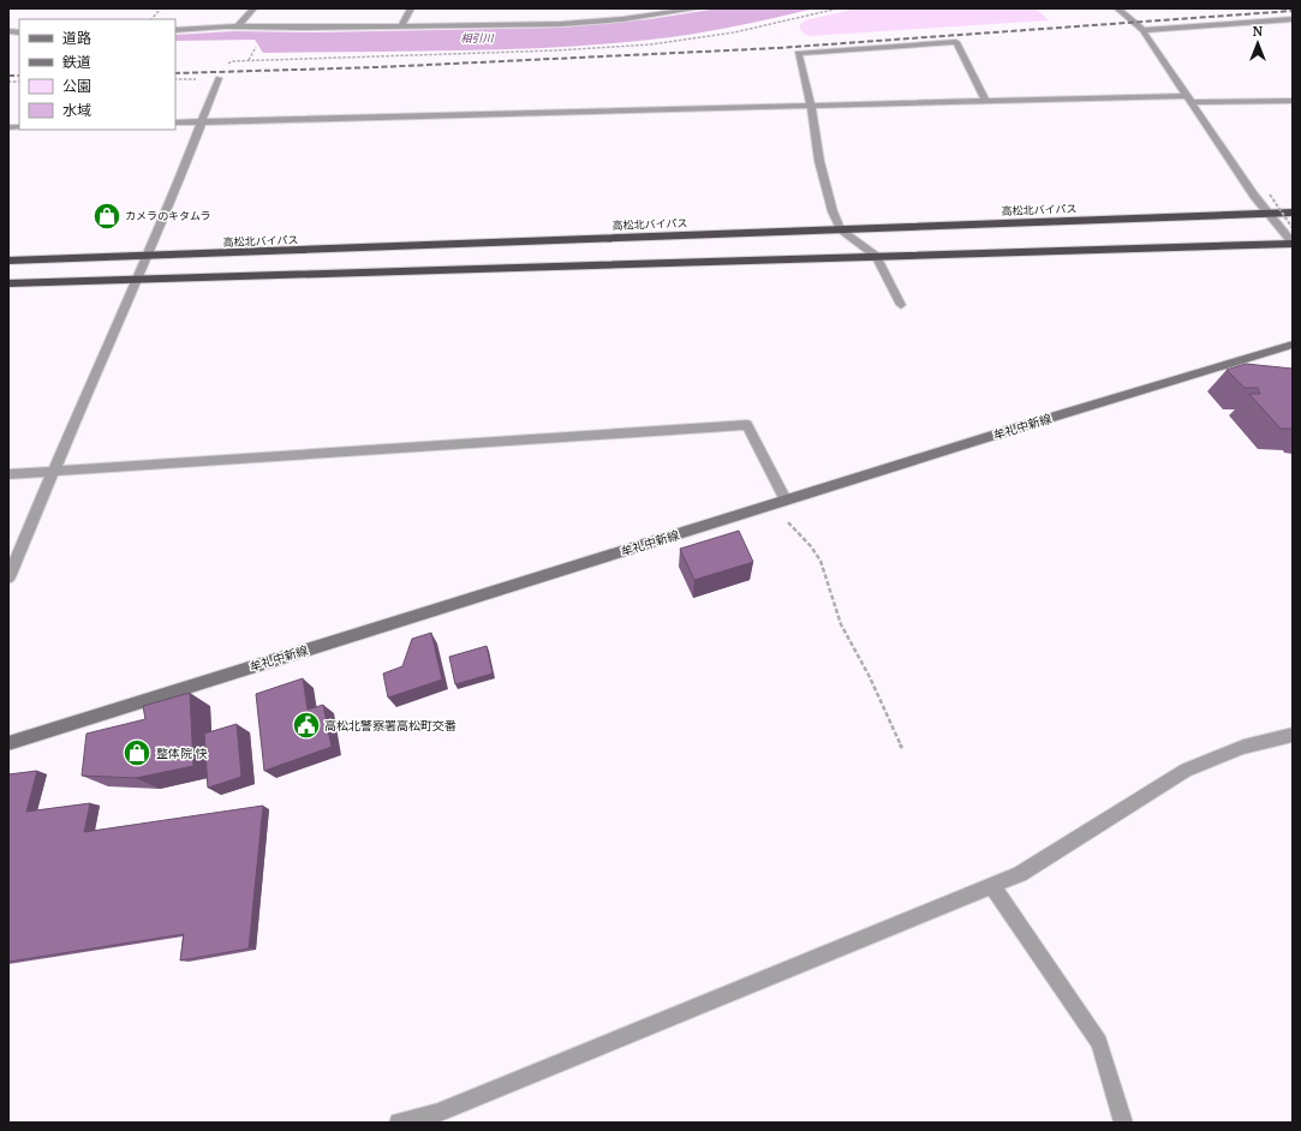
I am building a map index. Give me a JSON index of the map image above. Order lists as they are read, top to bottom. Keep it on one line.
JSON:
{"streets":{"highway":["高松北バイパス"],"main road":["牟礼中新線"]},"water":["相引川"],"places":{"shop":["カメラのキタムラ","整体院 快"],"public building":["高松北警察署高松町交番"]},"legend":["道路","鉄道","公園","水域"],"north":"top"}
